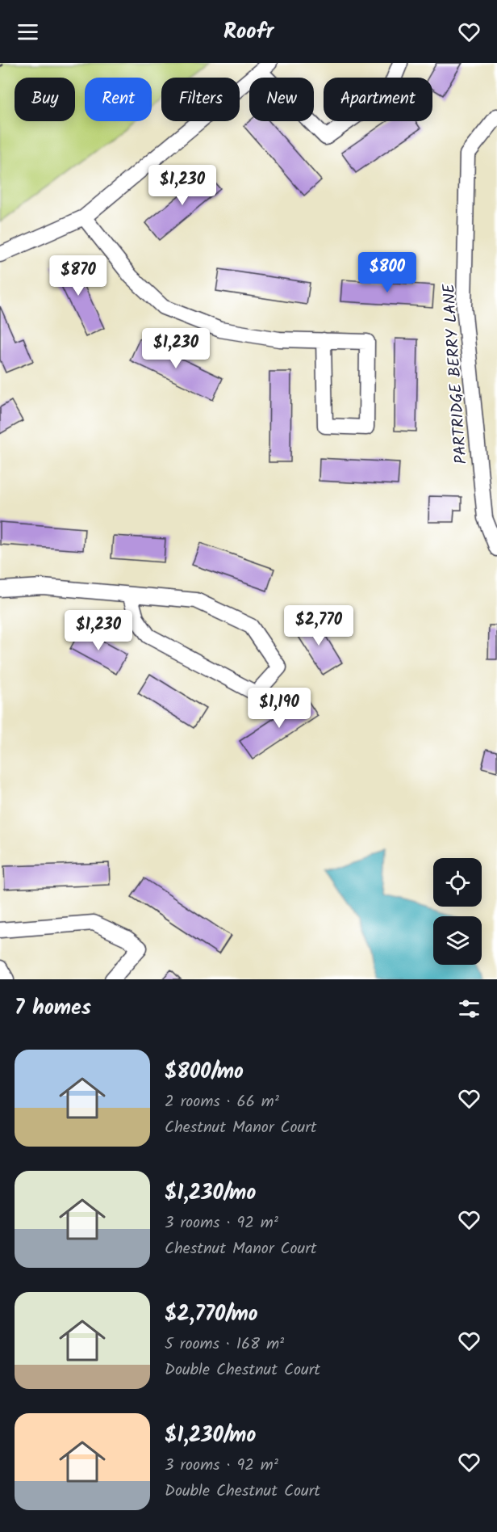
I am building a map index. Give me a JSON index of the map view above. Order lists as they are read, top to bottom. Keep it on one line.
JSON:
{"streets":{"street":["PARTRIDGE BERRY LANE"]},"page":{"header":"Roofr","chip":["Buy","Rent","Filters","New","Apartment"],"price":["$1,230","$800","$870","$1,230","$2,770","$1,230","$1,190"],"heading":"7 homes","list":[{"name":"$800/mo","note":"2 rooms · 66 m² · Chestnut Manor Court"},{"name":"$1,230/mo","note":"3 rooms · 92 m² · Chestnut Manor Court"},{"name":"$2,770/mo","note":"5 rooms · 168 m² · Double Chestnut Court"},{"name":"$1,230/mo","note":"3 rooms · 92 m² · Double Chestnut Court"}]}}
